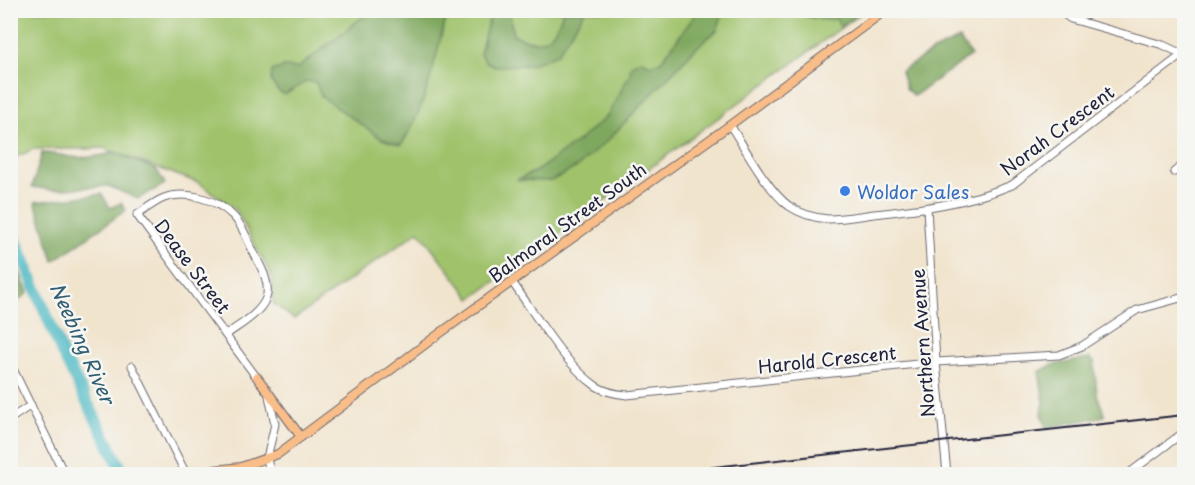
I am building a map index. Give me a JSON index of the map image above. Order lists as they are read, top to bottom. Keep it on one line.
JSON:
{"streets":{"main road":["Balmoral Street South"],"street":["Norah Crescent","Dease Street","Northern Avenue","Harold Crescent"]},"crossings":[["Norah Crescent","Balmoral Street South"],["Norah Crescent","Northern Avenue"],["Balmoral Street South","Dease Street"],["Balmoral Street South","Harold Crescent"],["Northern Avenue","Harold Crescent"]],"water":["Neebing River"],"places":["Woldor Sales"]}
